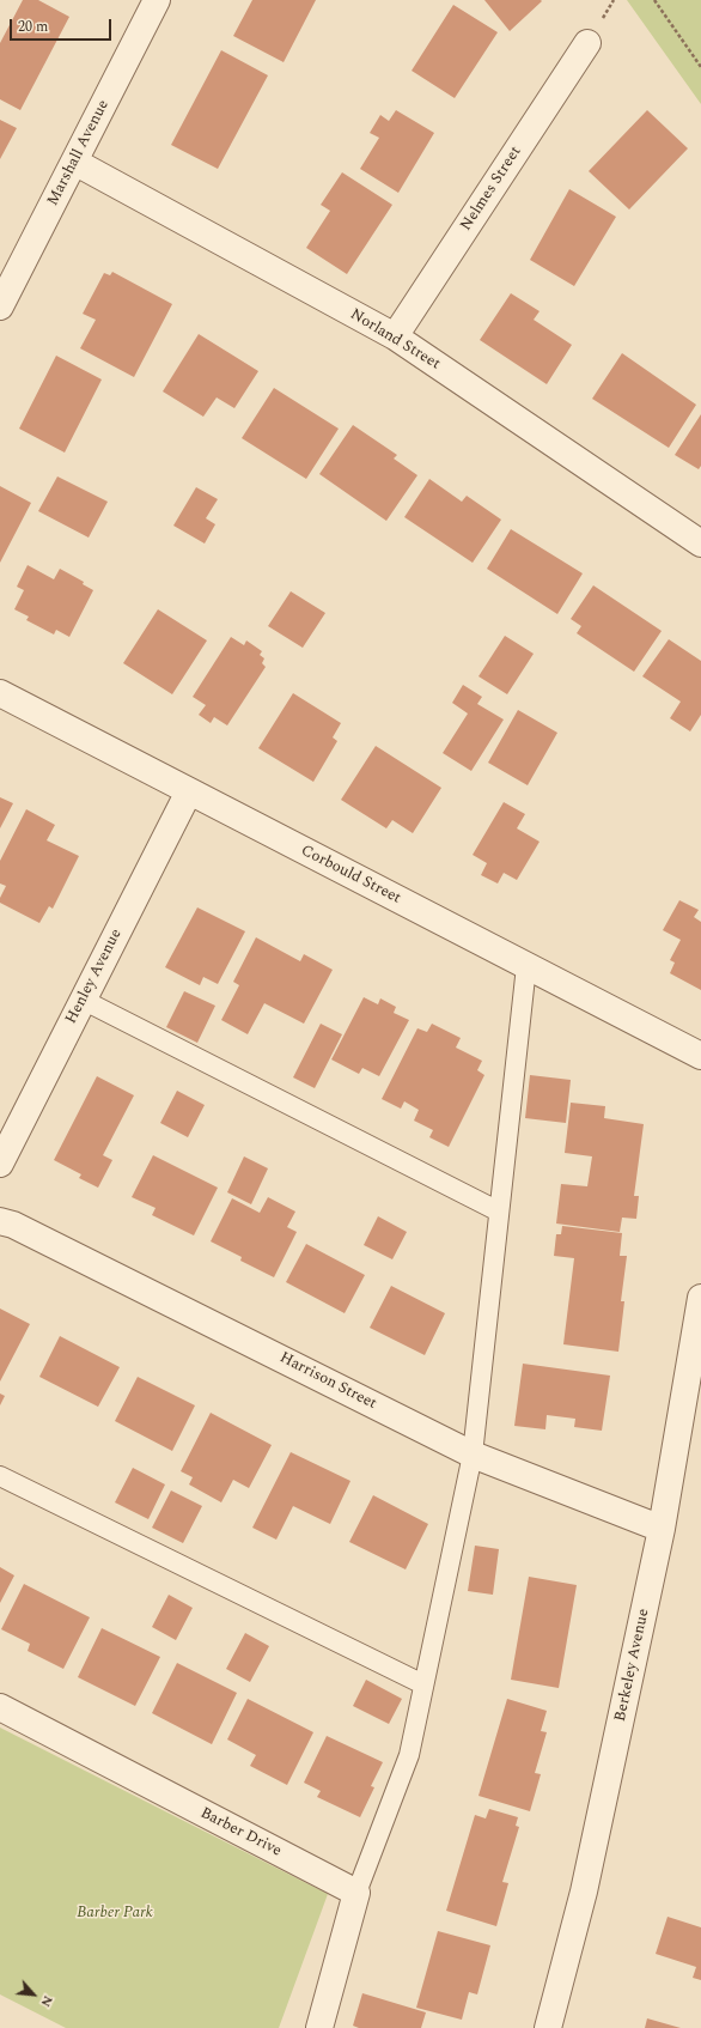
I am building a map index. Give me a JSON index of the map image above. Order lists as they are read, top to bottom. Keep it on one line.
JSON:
{"streets":{"street":["Marshall Avenue","Nelmes Street","Norland Street","Corbould Street","Henley Avenue","Harrison Street","Berkeley Avenue","Barber Drive"]},"crossings":[["Marshall Avenue","Norland Street"],["Nelmes Street","Norland Street"],["Corbould Street","Henley Avenue"],["Harrison Street","Berkeley Avenue"]],"parks":["Barber Park"],"scale_bar":"20 m","north":"bottom right"}
